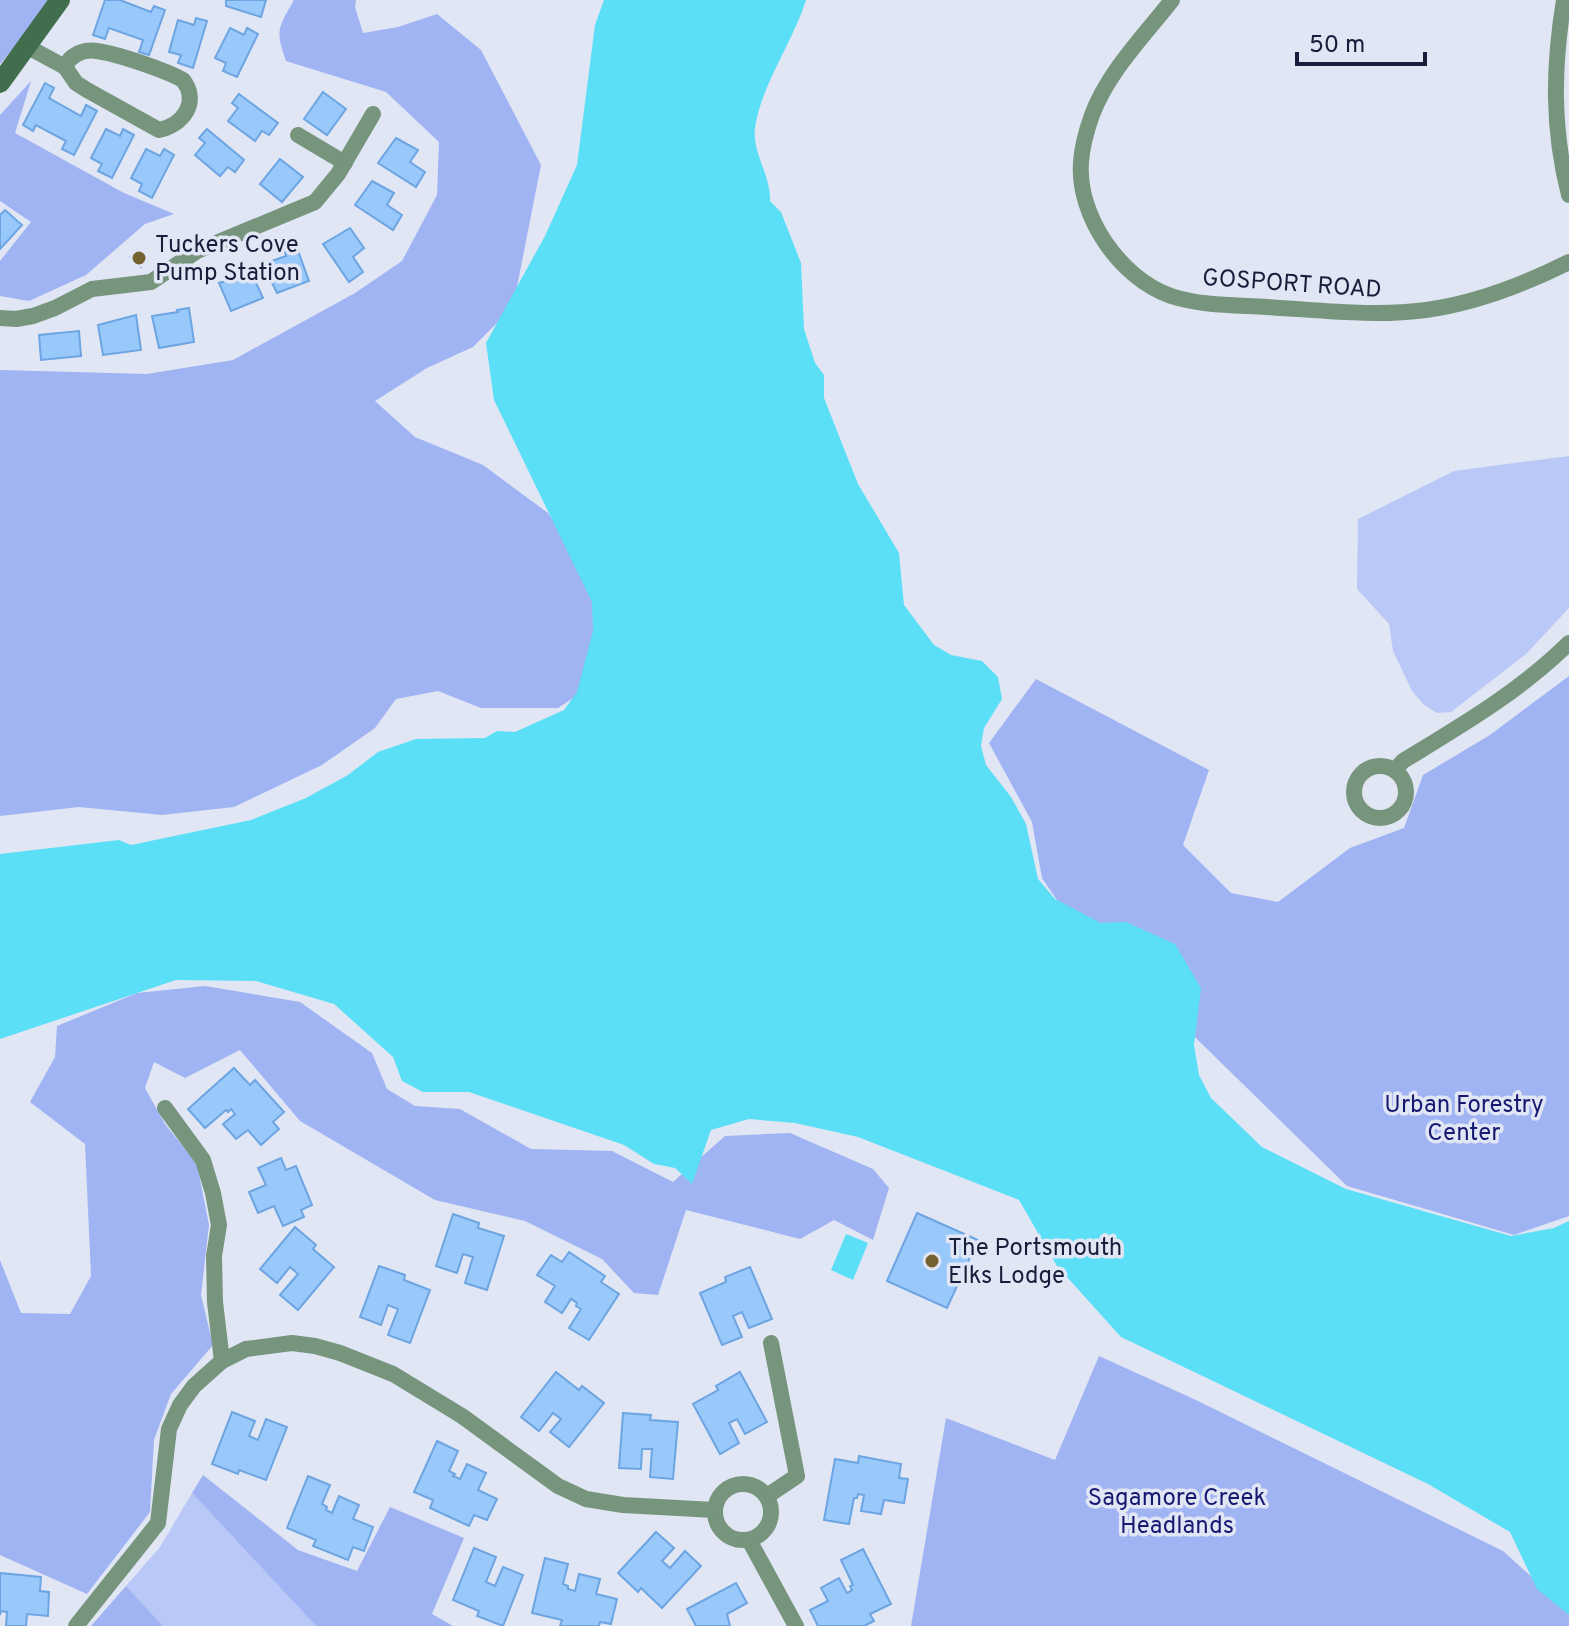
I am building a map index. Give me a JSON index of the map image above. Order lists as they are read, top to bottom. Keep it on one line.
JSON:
{"streets":{"street":["GOSPORT ROAD"]},"parks":["Urban Forestry Center","Sagamore Creek Headlands"],"places":["Tuckers Cove Pump Station","The Portsmouth Elks Lodge"],"scale_bar":"50 m"}
